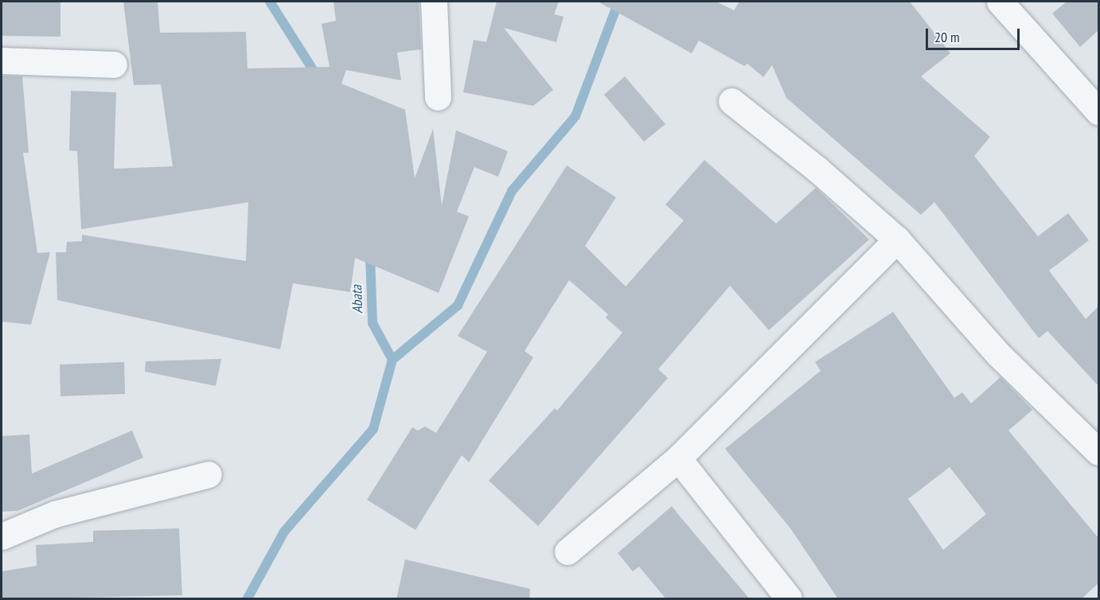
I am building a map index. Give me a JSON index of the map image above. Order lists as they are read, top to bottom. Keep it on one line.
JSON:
{"water":["Abata"],"scale_bar":"20 m"}
